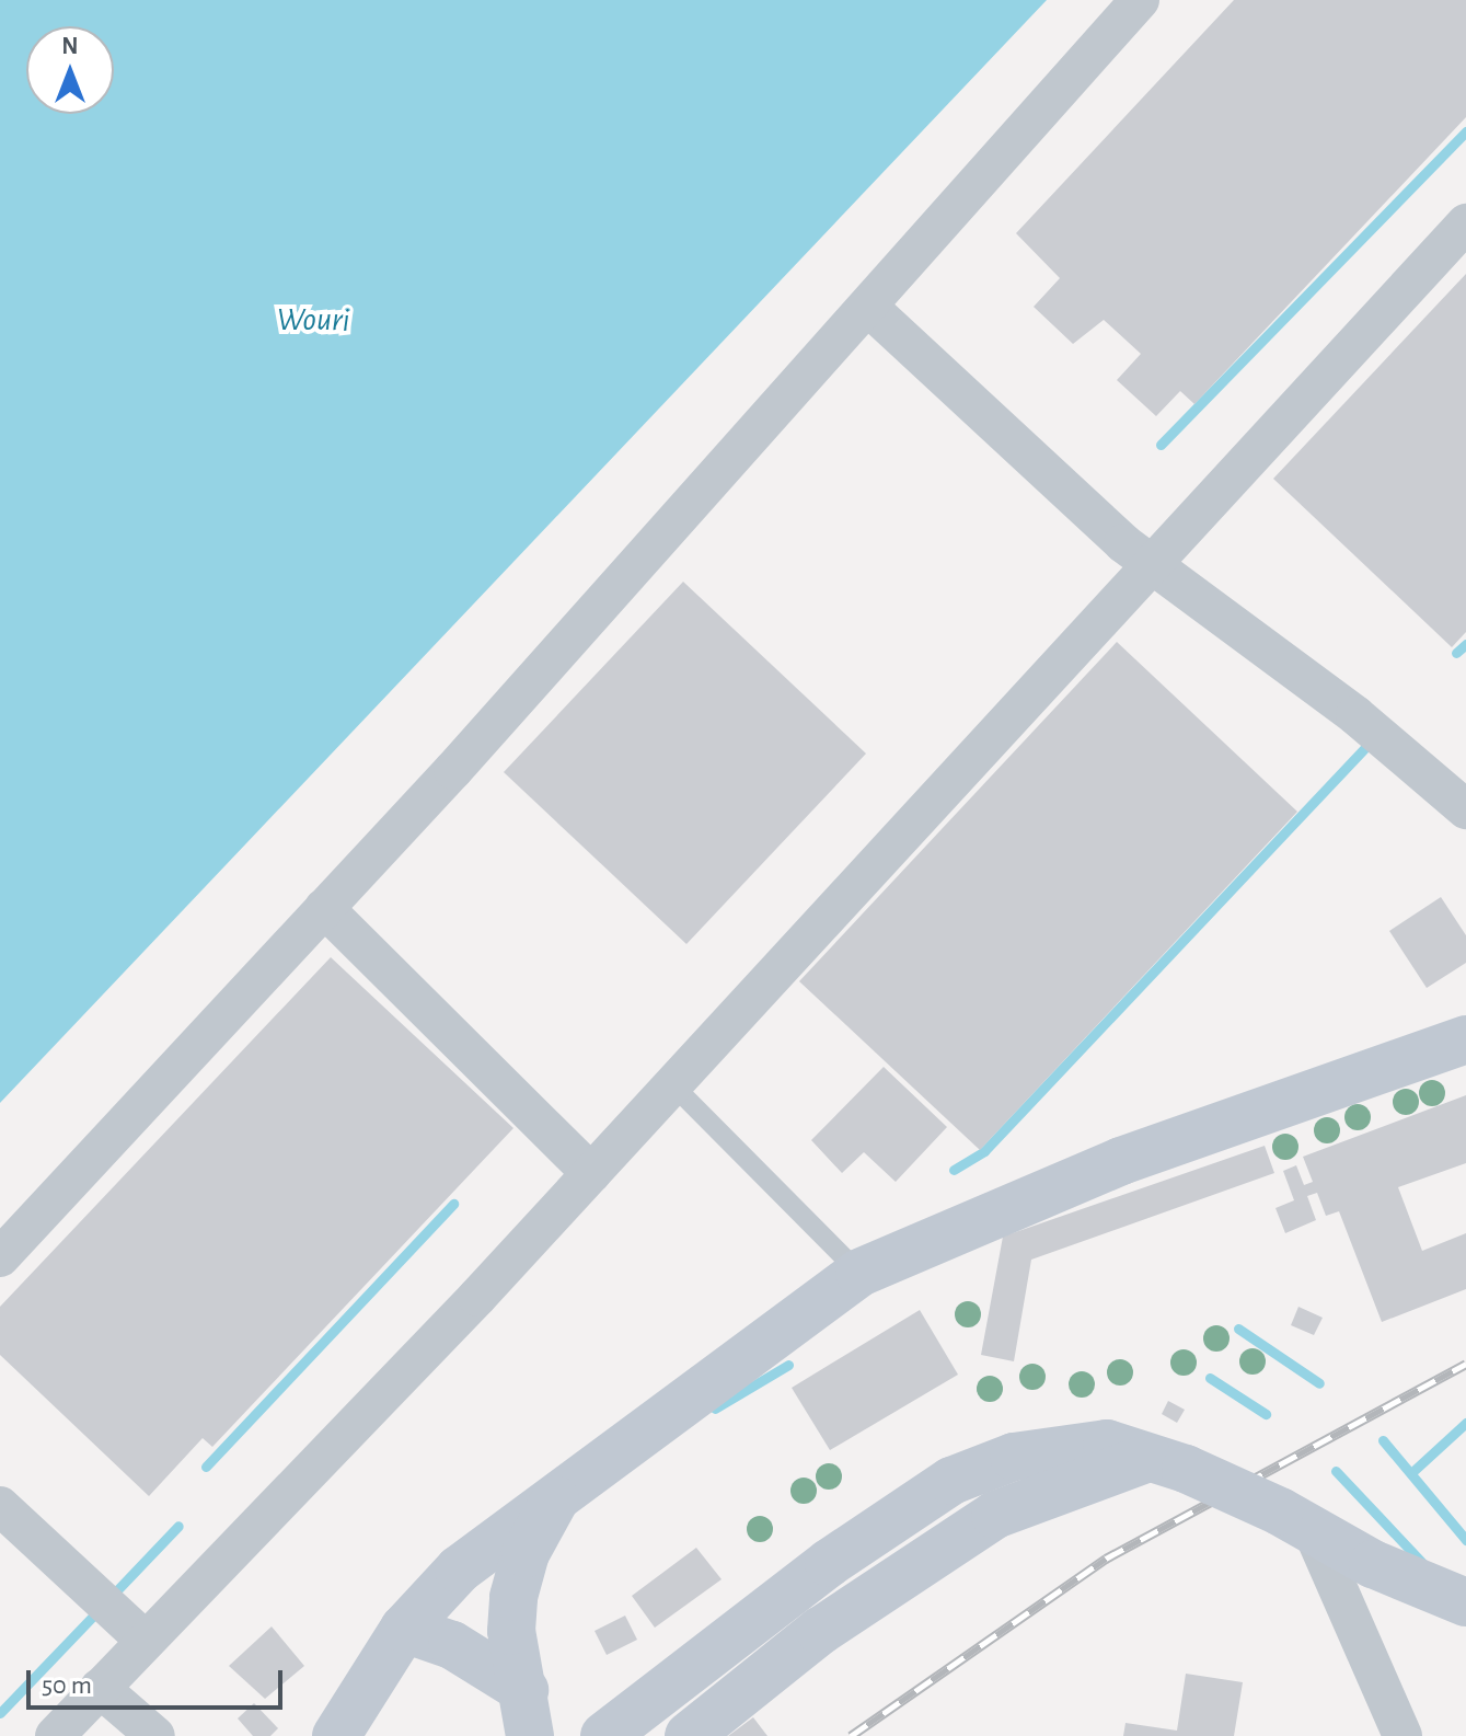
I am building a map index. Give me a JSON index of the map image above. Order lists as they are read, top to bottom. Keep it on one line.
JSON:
{"water":["Wouri"],"scale_bar":"50 m","north":"top"}
